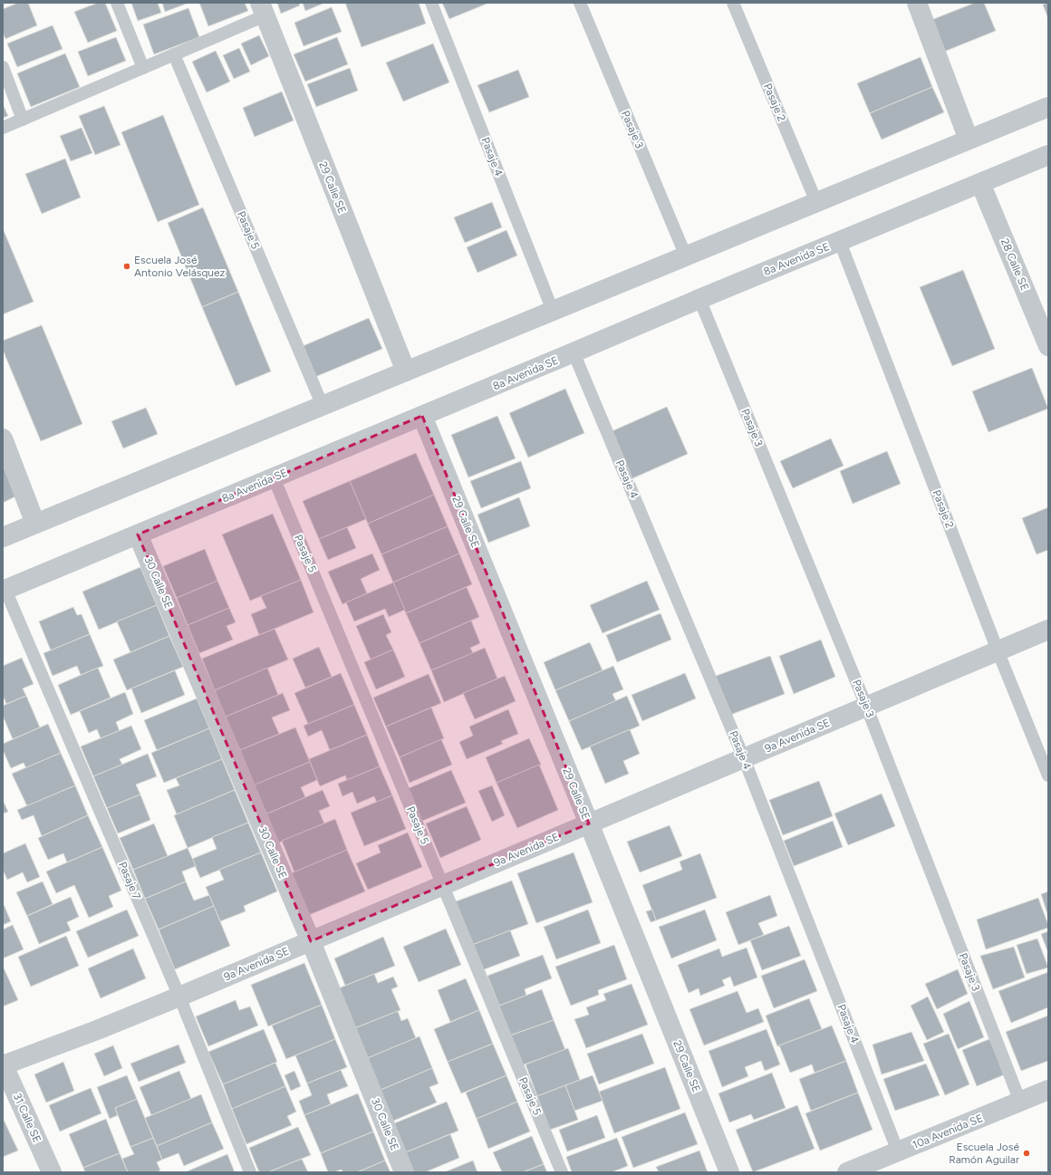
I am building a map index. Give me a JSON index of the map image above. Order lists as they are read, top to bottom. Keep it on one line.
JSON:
{"streets":{"street":["29 Calle SE","8a Avenida SE","28 Calle SE","30 Calle SE","9a Avenida SE","31 Calle SE","10a Avenida SE"],"lane":["Pasaje 2","Pasaje 3","Pasaje 4","Pasaje 5","Pasaje 7"]},"crossings":[["Pasaje 2","8a Avenida SE"],["Pasaje 2","9a Avenida SE"],["Pasaje 3","8a Avenida SE"],["Pasaje 3","9a Avenida SE"],["Pasaje 3","10a Avenida SE"],["Pasaje 4","8a Avenida SE"],["Pasaje 4","9a Avenida SE"],["Pasaje 4","10a Avenida SE"],["29 Calle SE","8a Avenida SE"],["29 Calle SE","9a Avenida SE"],["Pasaje 5","8a Avenida SE"],["Pasaje 5","9a Avenida SE"],["8a Avenida SE","28 Calle SE"],["8a Avenida SE","30 Calle SE"],["8a Avenida SE","Pasaje 7"],["30 Calle SE","9a Avenida SE"],["9a Avenida SE","Pasaje 7"],["9a Avenida SE","31 Calle SE"]],"places":["Escuela José Antonio Velásquez","Escuela José Ramón Aguilar"]}
